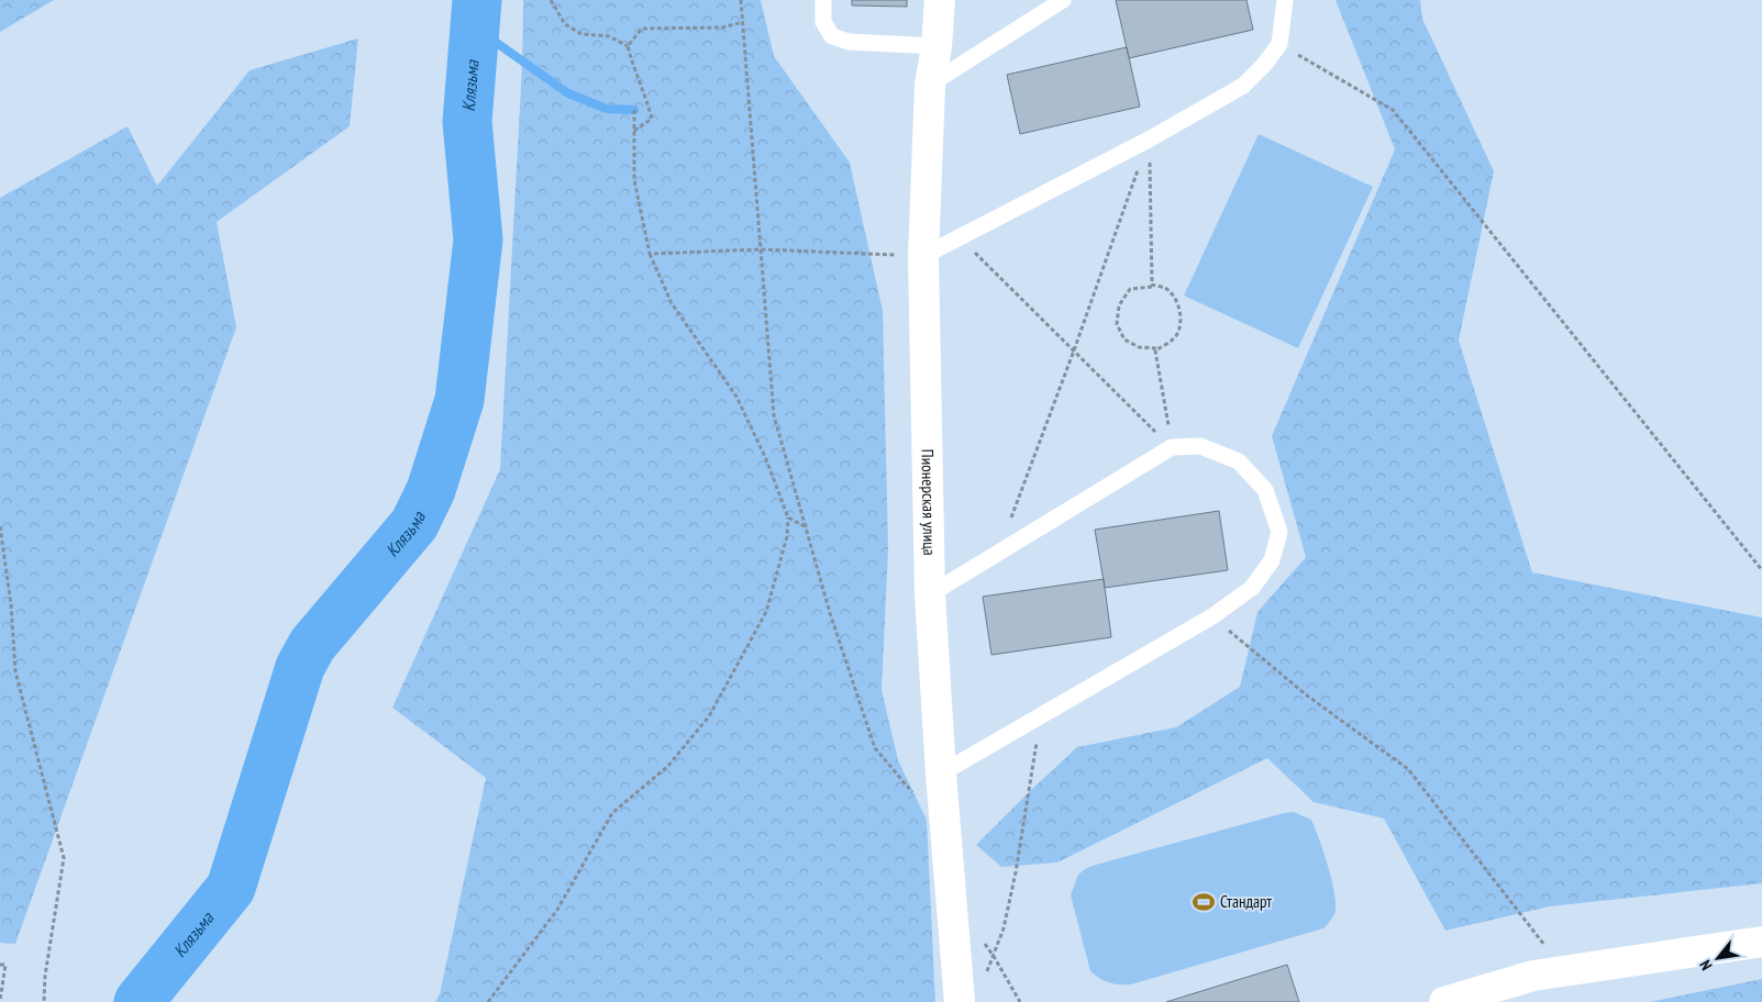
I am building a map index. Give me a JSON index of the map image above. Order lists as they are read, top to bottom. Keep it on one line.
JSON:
{"streets":{"street":["Пионерская улица"]},"water":["Клязьма"],"places":{"sports":["Стандарт"]},"north":"bottom left"}
